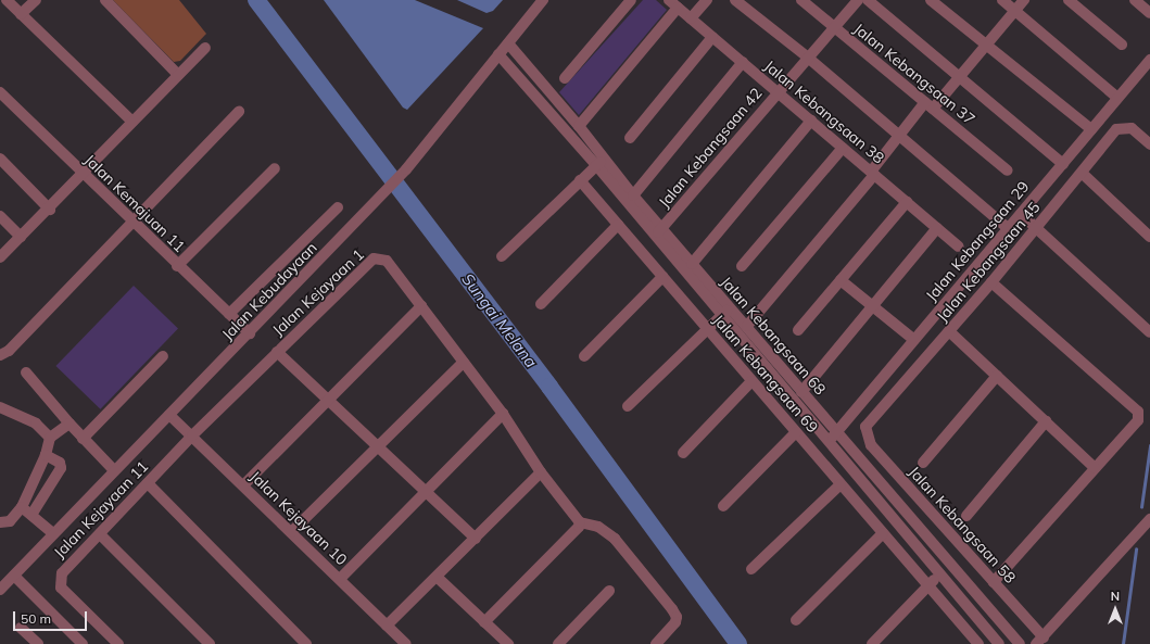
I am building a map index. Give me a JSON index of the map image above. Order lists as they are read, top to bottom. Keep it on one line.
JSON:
{"streets":{"street":["Jalan Kebangsaan 37","Jalan Kebangsaan 38","Jalan Kebangsaan 42","Jalan Kemajuan 11","Jalan Kebangsaan 29","Jalan Kebangsaan 45","Jalan Kebudayaan","Jalan Kejayaan 1","Jalan Kebangsaan 68","Jalan Kebangsaan 69","Jalan Kejayaan 11","Jalan Kejayaan 10","Jalan Kebangsaan 58"]},"crossings":[["Jalan Kebangsaan 37","Jalan Kebangsaan 42"],["Jalan Kebangsaan 38","Jalan Kebangsaan 42"],["Jalan Kebangsaan 42","Jalan Kebangsaan 68"],["Jalan Kemajuan 11","Jalan Kebudayaan"],["Jalan Kebangsaan 29","Jalan Kebangsaan 68"],["Jalan Kebangsaan 45","Jalan Kebangsaan 58"],["Jalan Kebudayaan","Jalan Kebangsaan 68"],["Jalan Kebudayaan","Jalan Kejayaan 10"],["Jalan Kejayaan 1","Jalan Kejayaan 11"],["Jalan Kejayaan 1","Jalan Kejayaan 10"],["Jalan Kejayaan 11","Jalan Kejayaan 10"]],"water":["Sungai Melana"],"scale_bar":"50 m","north":"top"}
